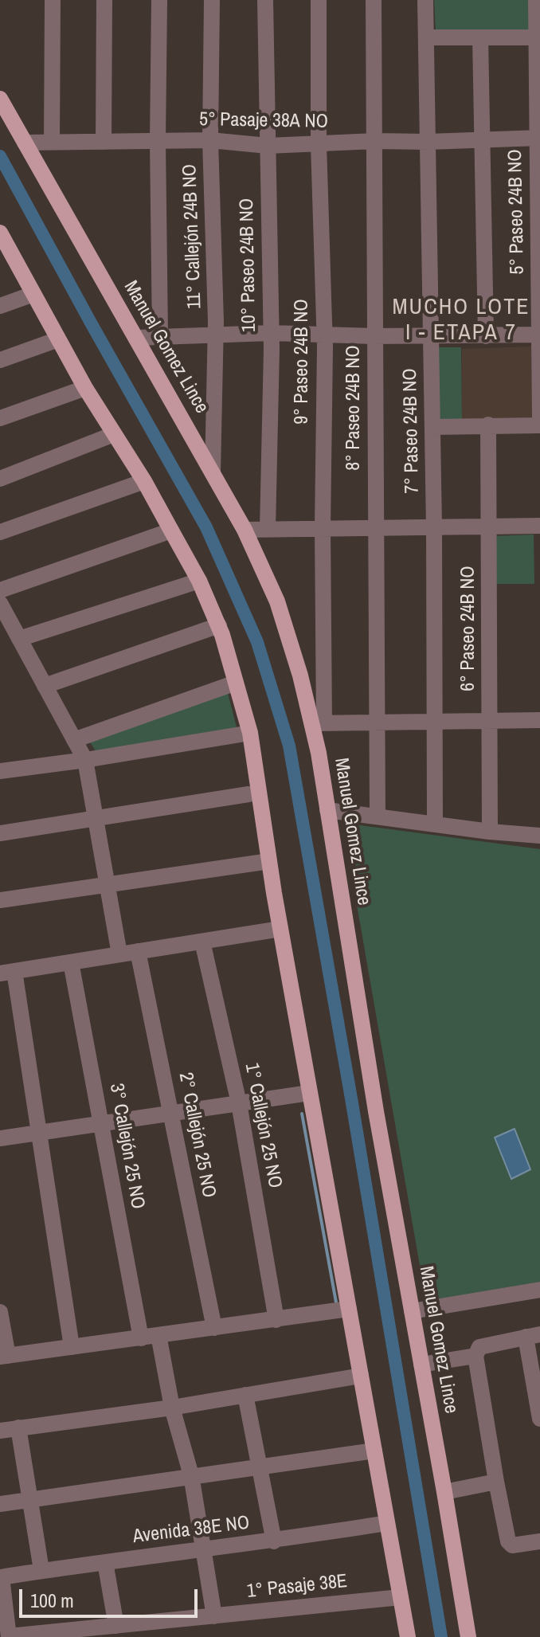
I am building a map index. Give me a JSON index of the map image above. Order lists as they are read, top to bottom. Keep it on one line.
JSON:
{"streets":{"main road":["Manuel Gomez Lince"],"street":["5° Pasaje 38A NO","5° Paseo 24B NO","11° Callejón 24B NO","10° Paseo 24B NO","9° Paseo 24B NO","8° Paseo 24B NO","7° Paseo 24B NO","6° Paseo 24B NO","1° Callejón 25 NO","2° Callejón 25 NO","3° Callejón 25 NO","Avenida 38E NO","1° Pasaje 38E"]},"crossings":[["5° Pasaje 38A NO","5° Paseo 24B NO"],["5° Pasaje 38A NO","11° Callejón 24B NO"],["5° Pasaje 38A NO","10° Paseo 24B NO"],["5° Pasaje 38A NO","Manuel Gomez Lince"],["5° Pasaje 38A NO","9° Paseo 24B NO"],["5° Pasaje 38A NO","8° Paseo 24B NO"],["5° Pasaje 38A NO","7° Paseo 24B NO"],["11° Callejón 24B NO","Manuel Gomez Lince"],["Manuel Gomez Lince","9° Paseo 24B NO"]],"districts":["MUCHO LOTE I - ETAPA 7"],"scale_bar":"100 m"}
